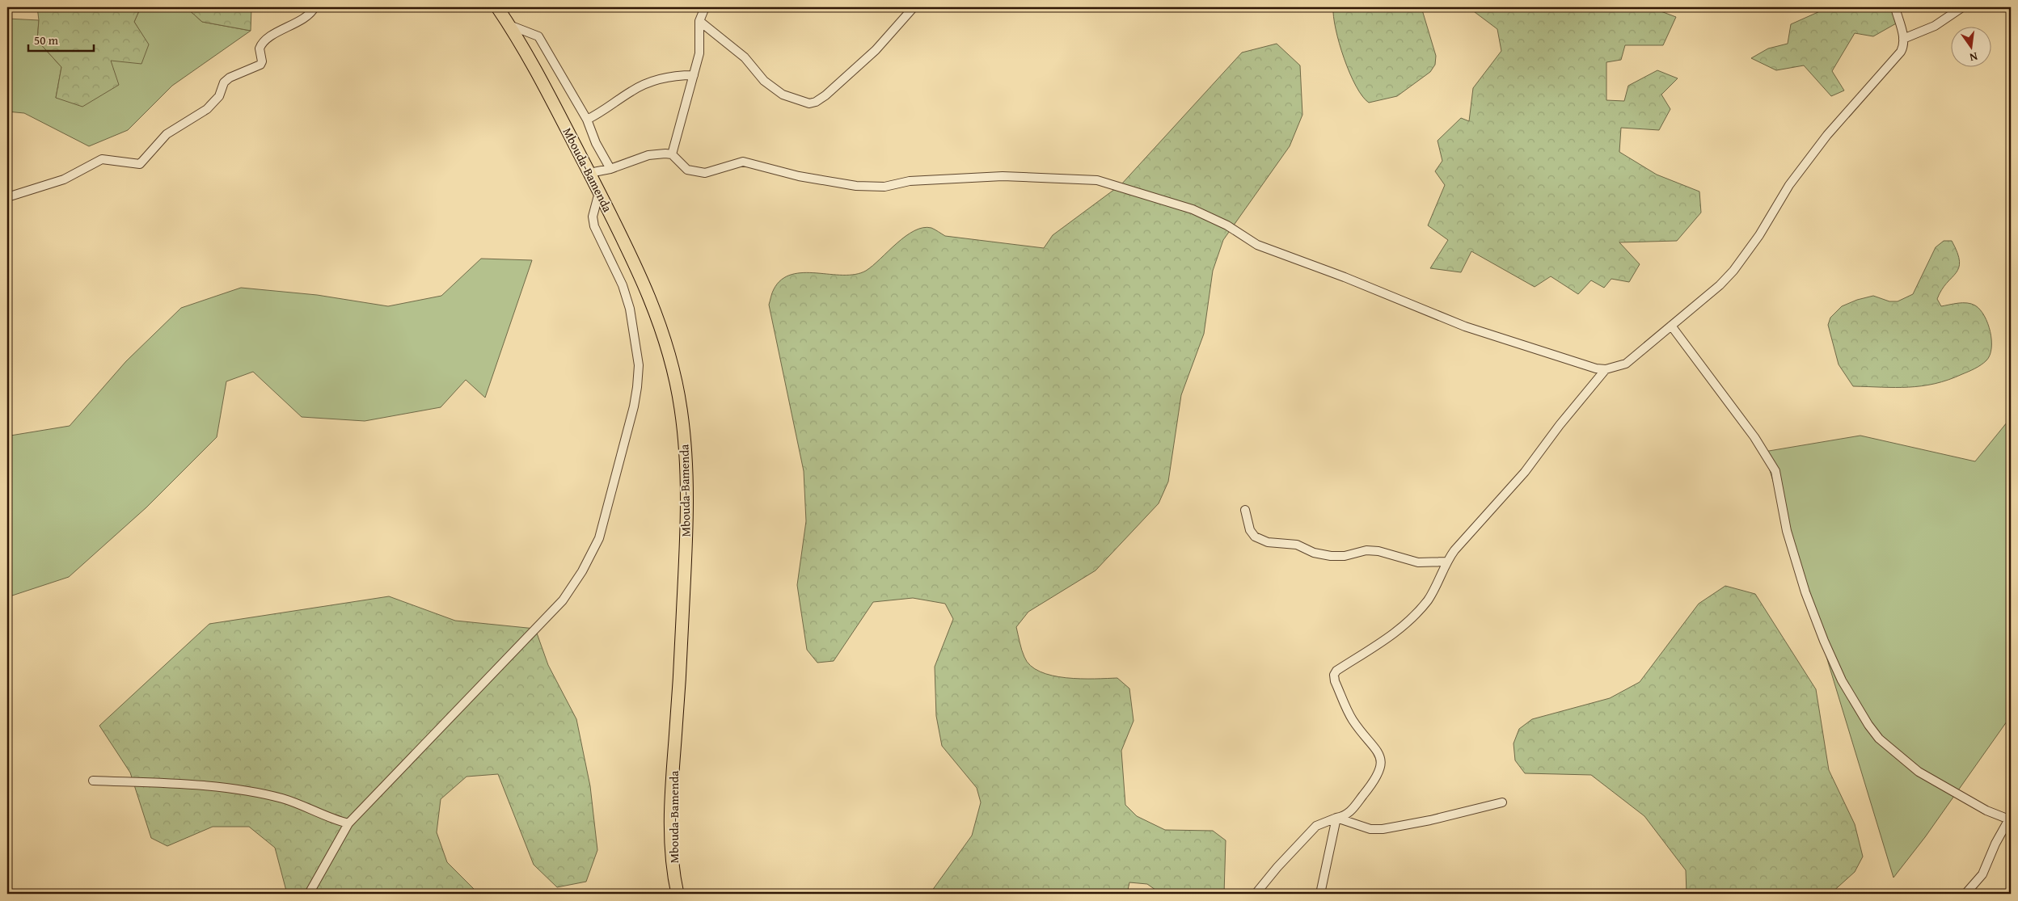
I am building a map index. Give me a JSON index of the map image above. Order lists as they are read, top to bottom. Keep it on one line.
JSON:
{"streets":{"highway":["Mbouda-Bamenda"]},"scale_bar":"50 m","north":"bottom"}
